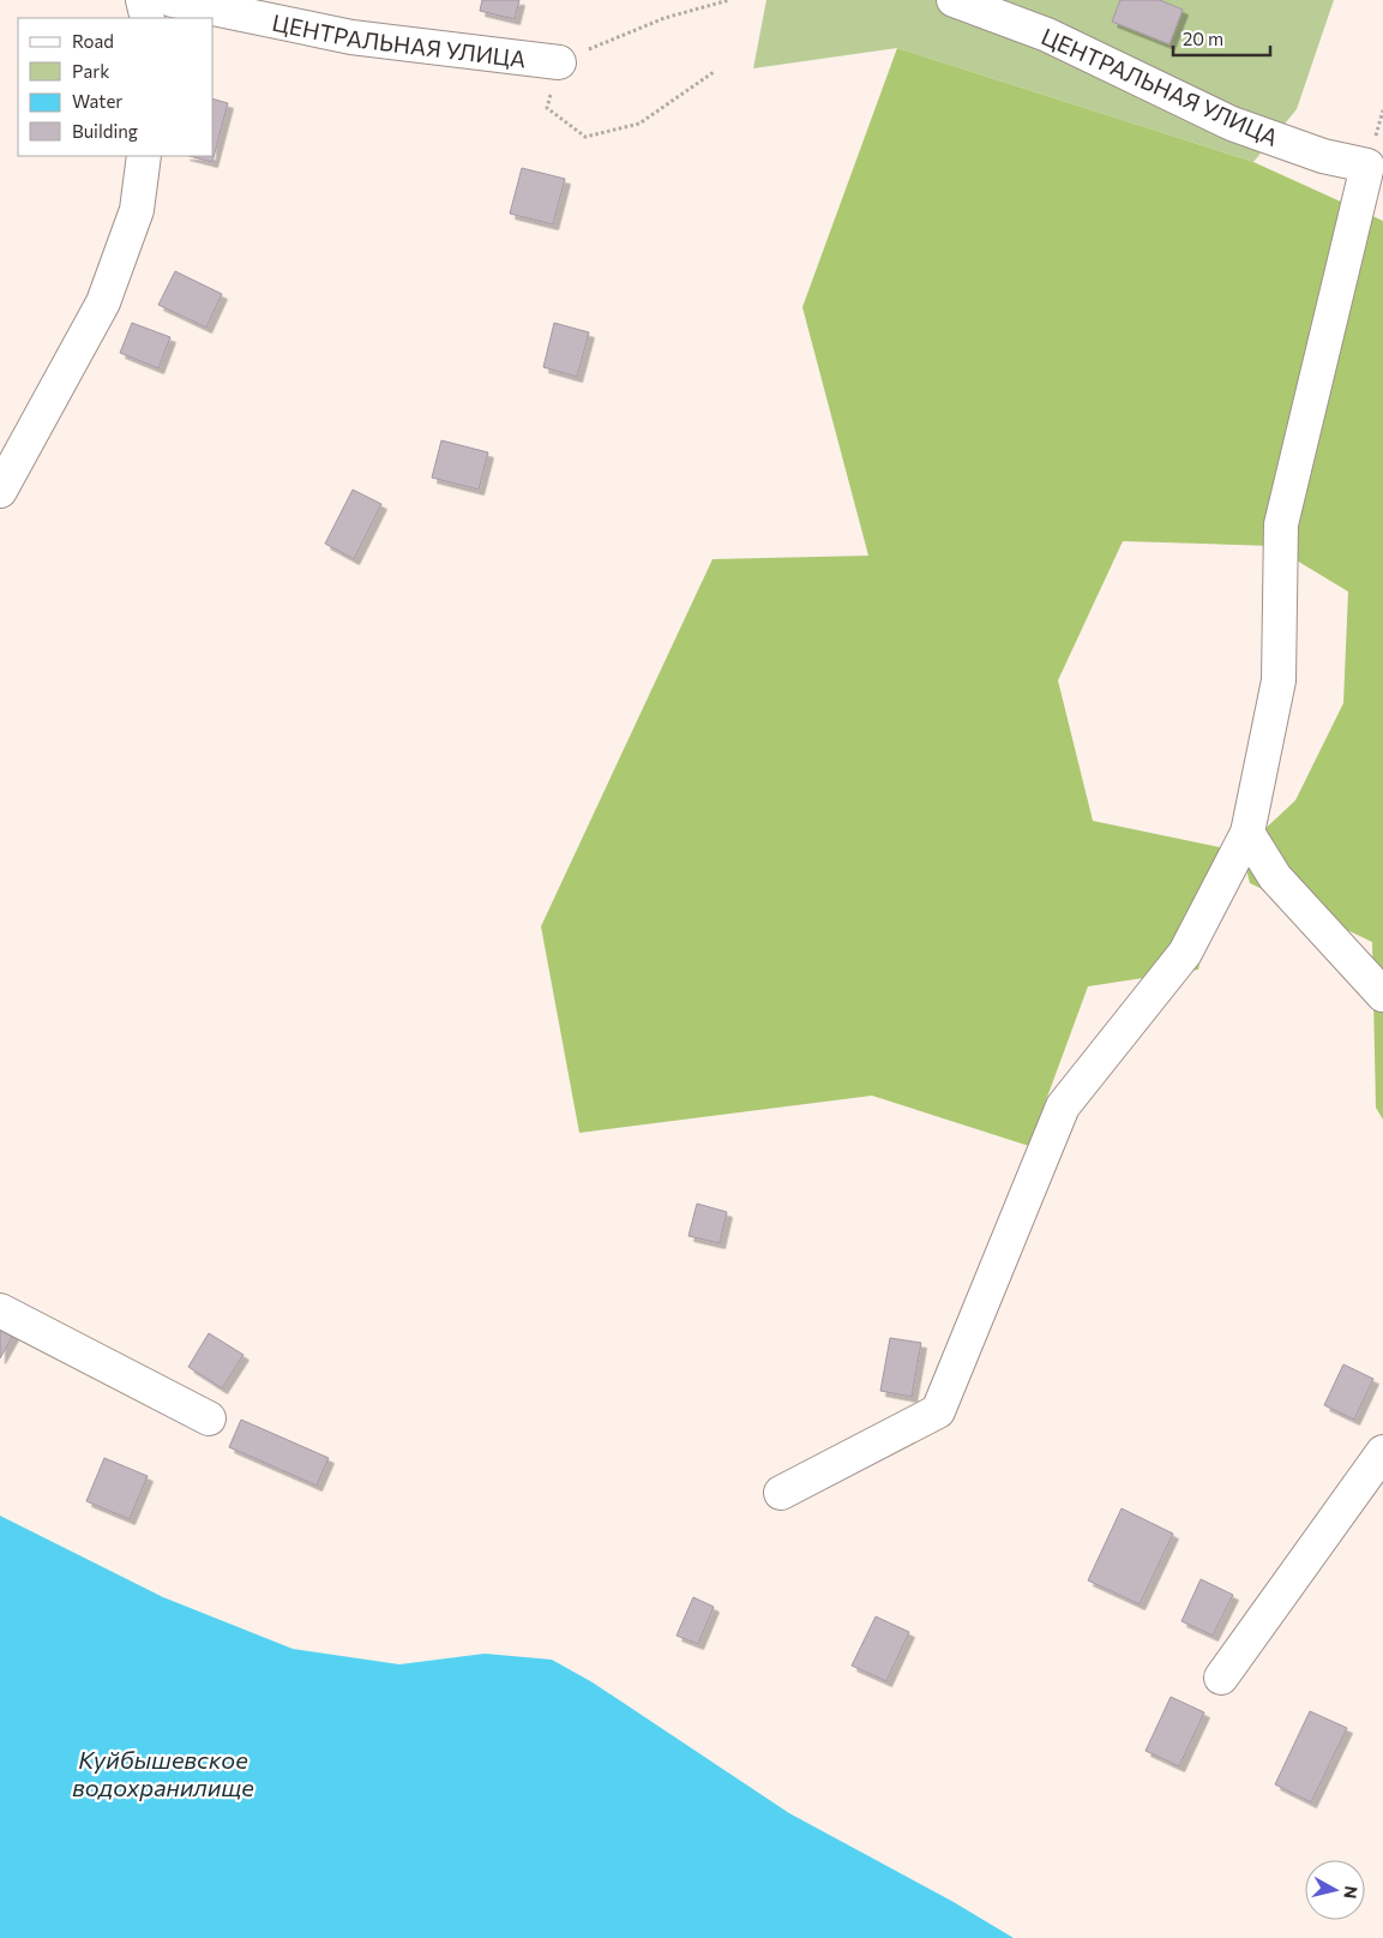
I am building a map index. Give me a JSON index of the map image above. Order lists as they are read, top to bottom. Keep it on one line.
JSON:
{"streets":{"street":["ЦЕНТРАЛЬНАЯ УЛИЦА"]},"water":["Куйбышевское водохранилище"],"legend":["Road","Park","Water","Building"],"scale_bar":"20 m","north":"right"}
